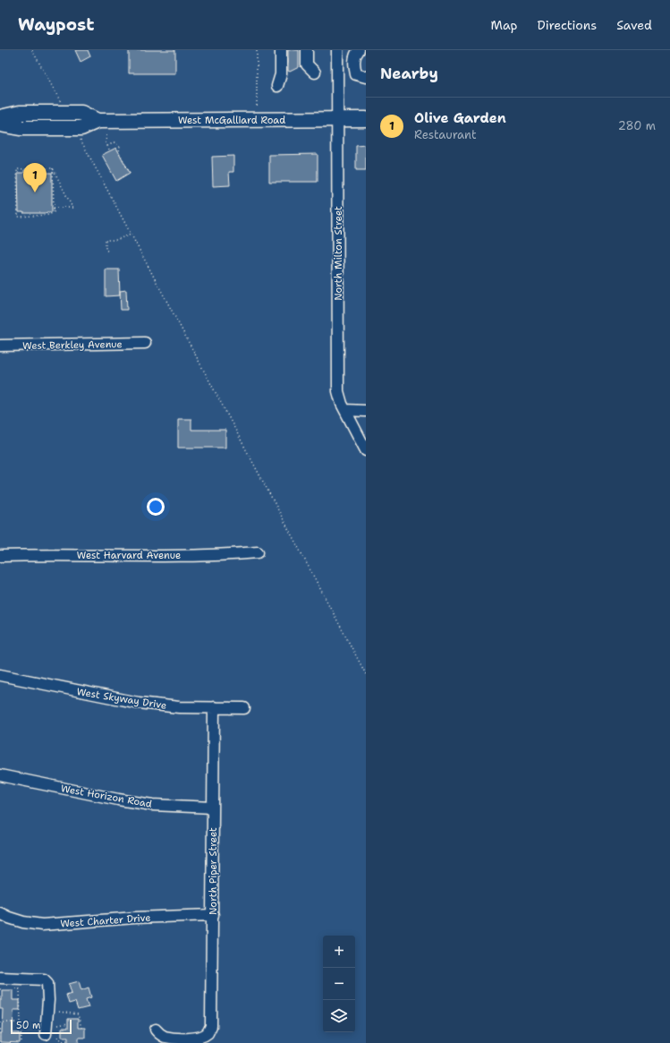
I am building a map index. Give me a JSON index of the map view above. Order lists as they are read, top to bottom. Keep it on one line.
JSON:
{"streets":{"main road":["West McGalliard Road"],"street":["North Milton Street","West Berkley Avenue","West Harvard Avenue","West Skyway Drive","West Horizon Road","North Piper Street","West Charter Drive"]},"crossings":[["West McGalliard Road","North Milton Street"],["West Skyway Drive","North Piper Street"],["West Horizon Road","North Piper Street"],["North Piper Street","West Charter Drive"]],"scale_bar":"50 m","page":{"header":"Waypost","nav":["Map","Directions","Saved"],"heading":"Nearby","list":[{"mark":"1","name":"Olive Garden","note":"Restaurant","value":"280 m"}],"pins":"1","map_buttons":["+","−"],"scale":"50 m"}}
